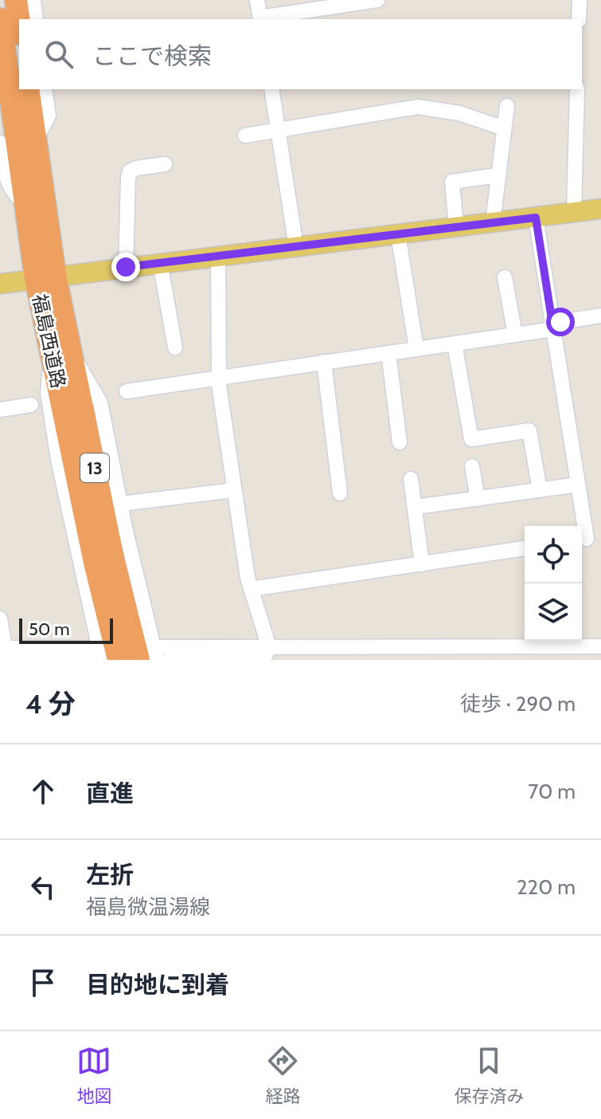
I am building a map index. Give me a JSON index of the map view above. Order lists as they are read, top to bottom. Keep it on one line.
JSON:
{"streets":{"highway":["福島西道路","13"]},"scale_bar":"50 m","page":{"search":"ここで検索","scale":"50 m","heading":["4 分","徒歩 · 290 m"],"list":[["直進","70 m"],["左折","福島微温湯線","220 m"],"目的地に到着"],"nav":["地図","経路","保存済み"]}}
